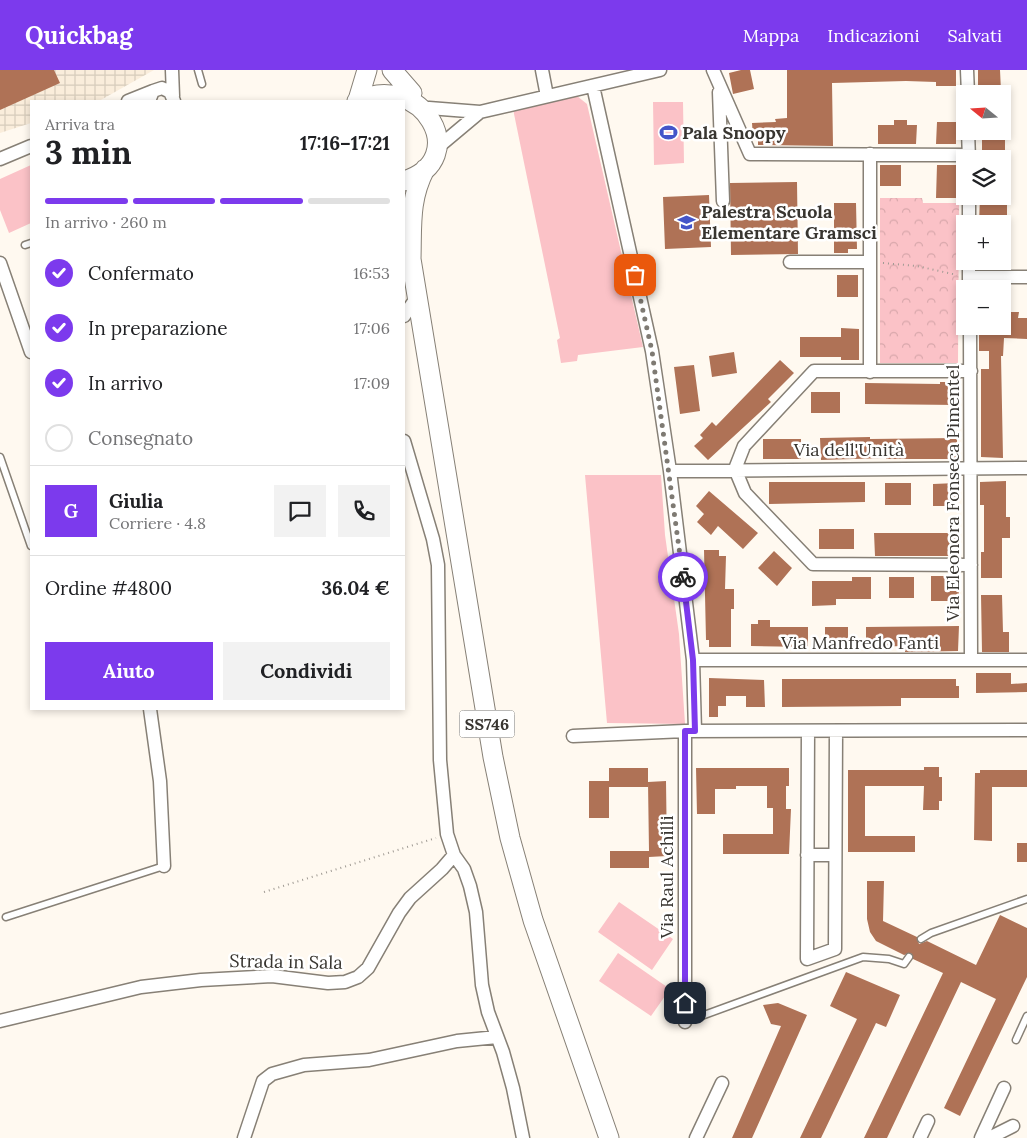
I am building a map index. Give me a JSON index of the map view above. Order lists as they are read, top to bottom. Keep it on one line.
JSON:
{"streets":{"main road":["SS746"],"street":["Via dell'Unità","Via Eleonora Fonseca Pimentel","Via Manfredo Fanti","Via Raul Achilli","Strada in Sala"]},"crossings":[["Via dell'Unità","Via Eleonora Fonseca Pimentel"],["Via dell'Unità","Via Raul Achilli"],["Via Eleonora Fonseca Pimentel","Via Manfredo Fanti"],["Via Manfredo Fanti","Via Raul Achilli"]],"places":{"sports":["Pala Snoopy"],"school or university":["Palestra Scuola Elementare Gramsci"]},"north":"left","page":{"header":"Quickbag","nav":["Mappa","Indicazioni","Salvati"],"map_buttons":["+","−"],"heading":["3 min","Arriva tra","17:16–17:21"],"panel":["Giulia","Corriere · 4.8","Ordine #4800","36.04 €"],"bar":"In arrivo · 260 m","list":[["Confermato","16:53"],["In preparazione","17:06"],["In arrivo","17:09"],"Consegnato"],"round":"G","buttons":["Aiuto","Condividi"]}}
